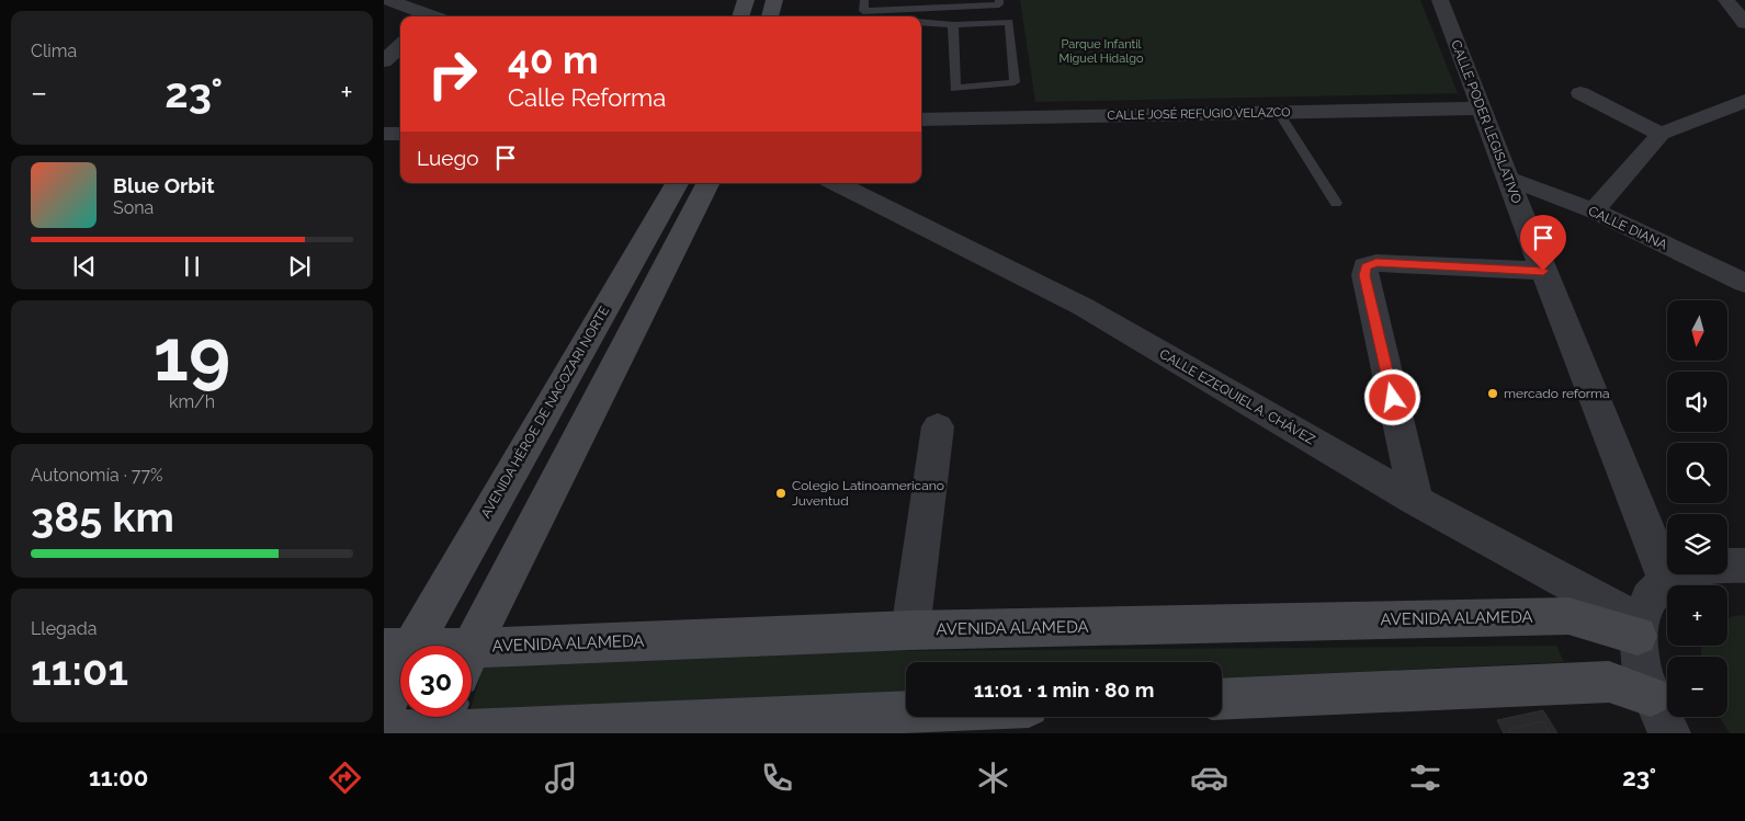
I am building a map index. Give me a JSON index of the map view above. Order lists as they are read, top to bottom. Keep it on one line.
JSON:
{"streets":{"main road":["AVENIDA HÉROE DE NACOZARI NORTE","AVENIDA ALAMEDA"],"street":["CALLE JOSÉ REFUGIO VELAZCO","CALLE PODER LEGISLATIVO","CALLE DIANA","CALLE EZEQUIEL A. CHÁVEZ"]},"crossings":[["CALLE JOSÉ REFUGIO VELAZCO","CALLE PODER LEGISLATIVO"],["CALLE PODER LEGISLATIVO","CALLE DIANA"],["CALLE EZEQUIEL A. CHÁVEZ","AVENIDA ALAMEDA"]],"parks":["Parque Infantil Miguel Hidalgo"],"places":["mercado reforma","Colegio Latinoamericano Juventud"],"north":"bottom","page":{"tile":["Clima",["19","km/h"],["Autonomía · 77%","385 km"],["Llegada","11:01"]],"turn":["40 m","Calle Reforma"],"heat":["−","23°","+"],"then":"Luego","song":["Blue Orbit","Sona"],"map_buttons":["+","−"],"limit":"30","trip":"11:01 · 1 min · 80 m","tabs":["11:00","23°"]}}
